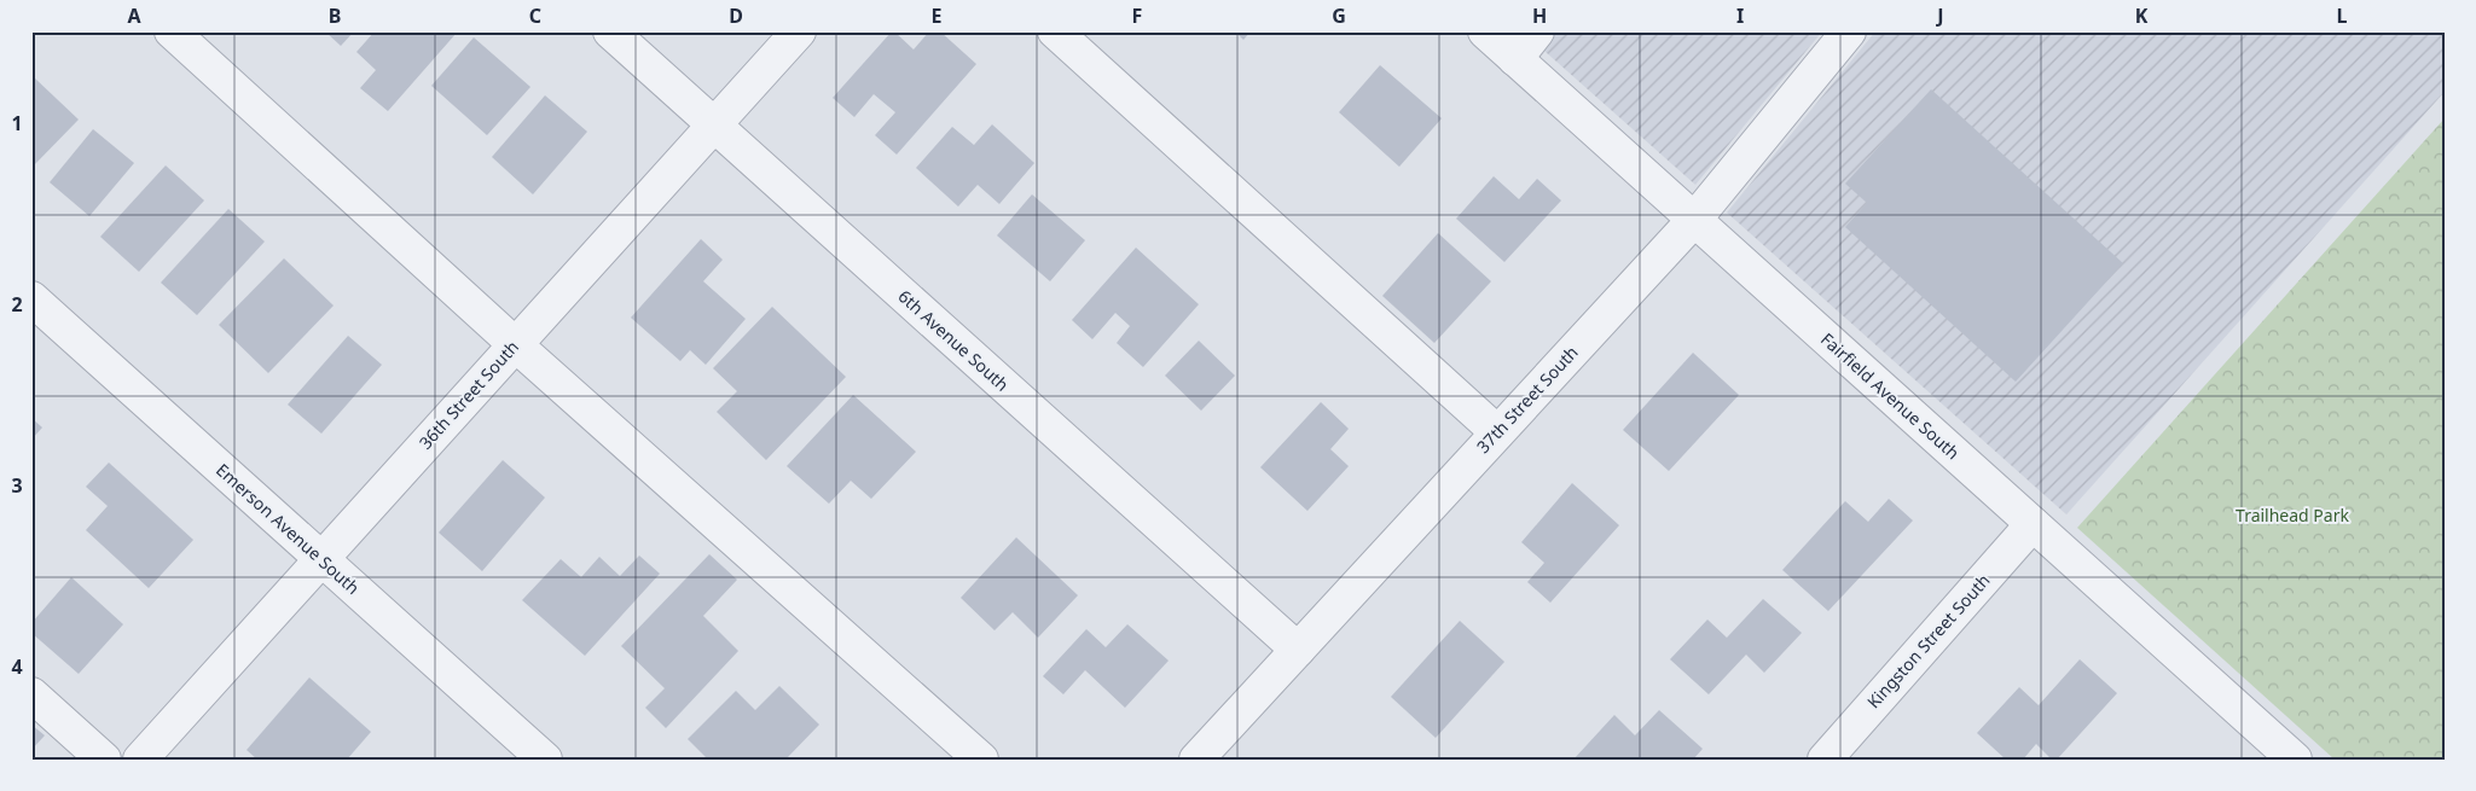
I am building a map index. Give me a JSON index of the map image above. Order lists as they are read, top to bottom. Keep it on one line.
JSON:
{"streets":{"street":["6th Avenue South","36th Street South","Fairfield Avenue South","37th Street South","Emerson Avenue South","Kingston Street South"]},"crossings":[["6th Avenue South","36th Street South"],["6th Avenue South","37th Street South"],["36th Street South","Emerson Avenue South"],["Fairfield Avenue South","37th Street South"],["Fairfield Avenue South","Kingston Street South"]],"parks":["Trailhead Park"],"grid":{"columns":["A","B","C","D","E","F","G","H","I","J","K","L"],"rows":["1","2","3","4"]}}
